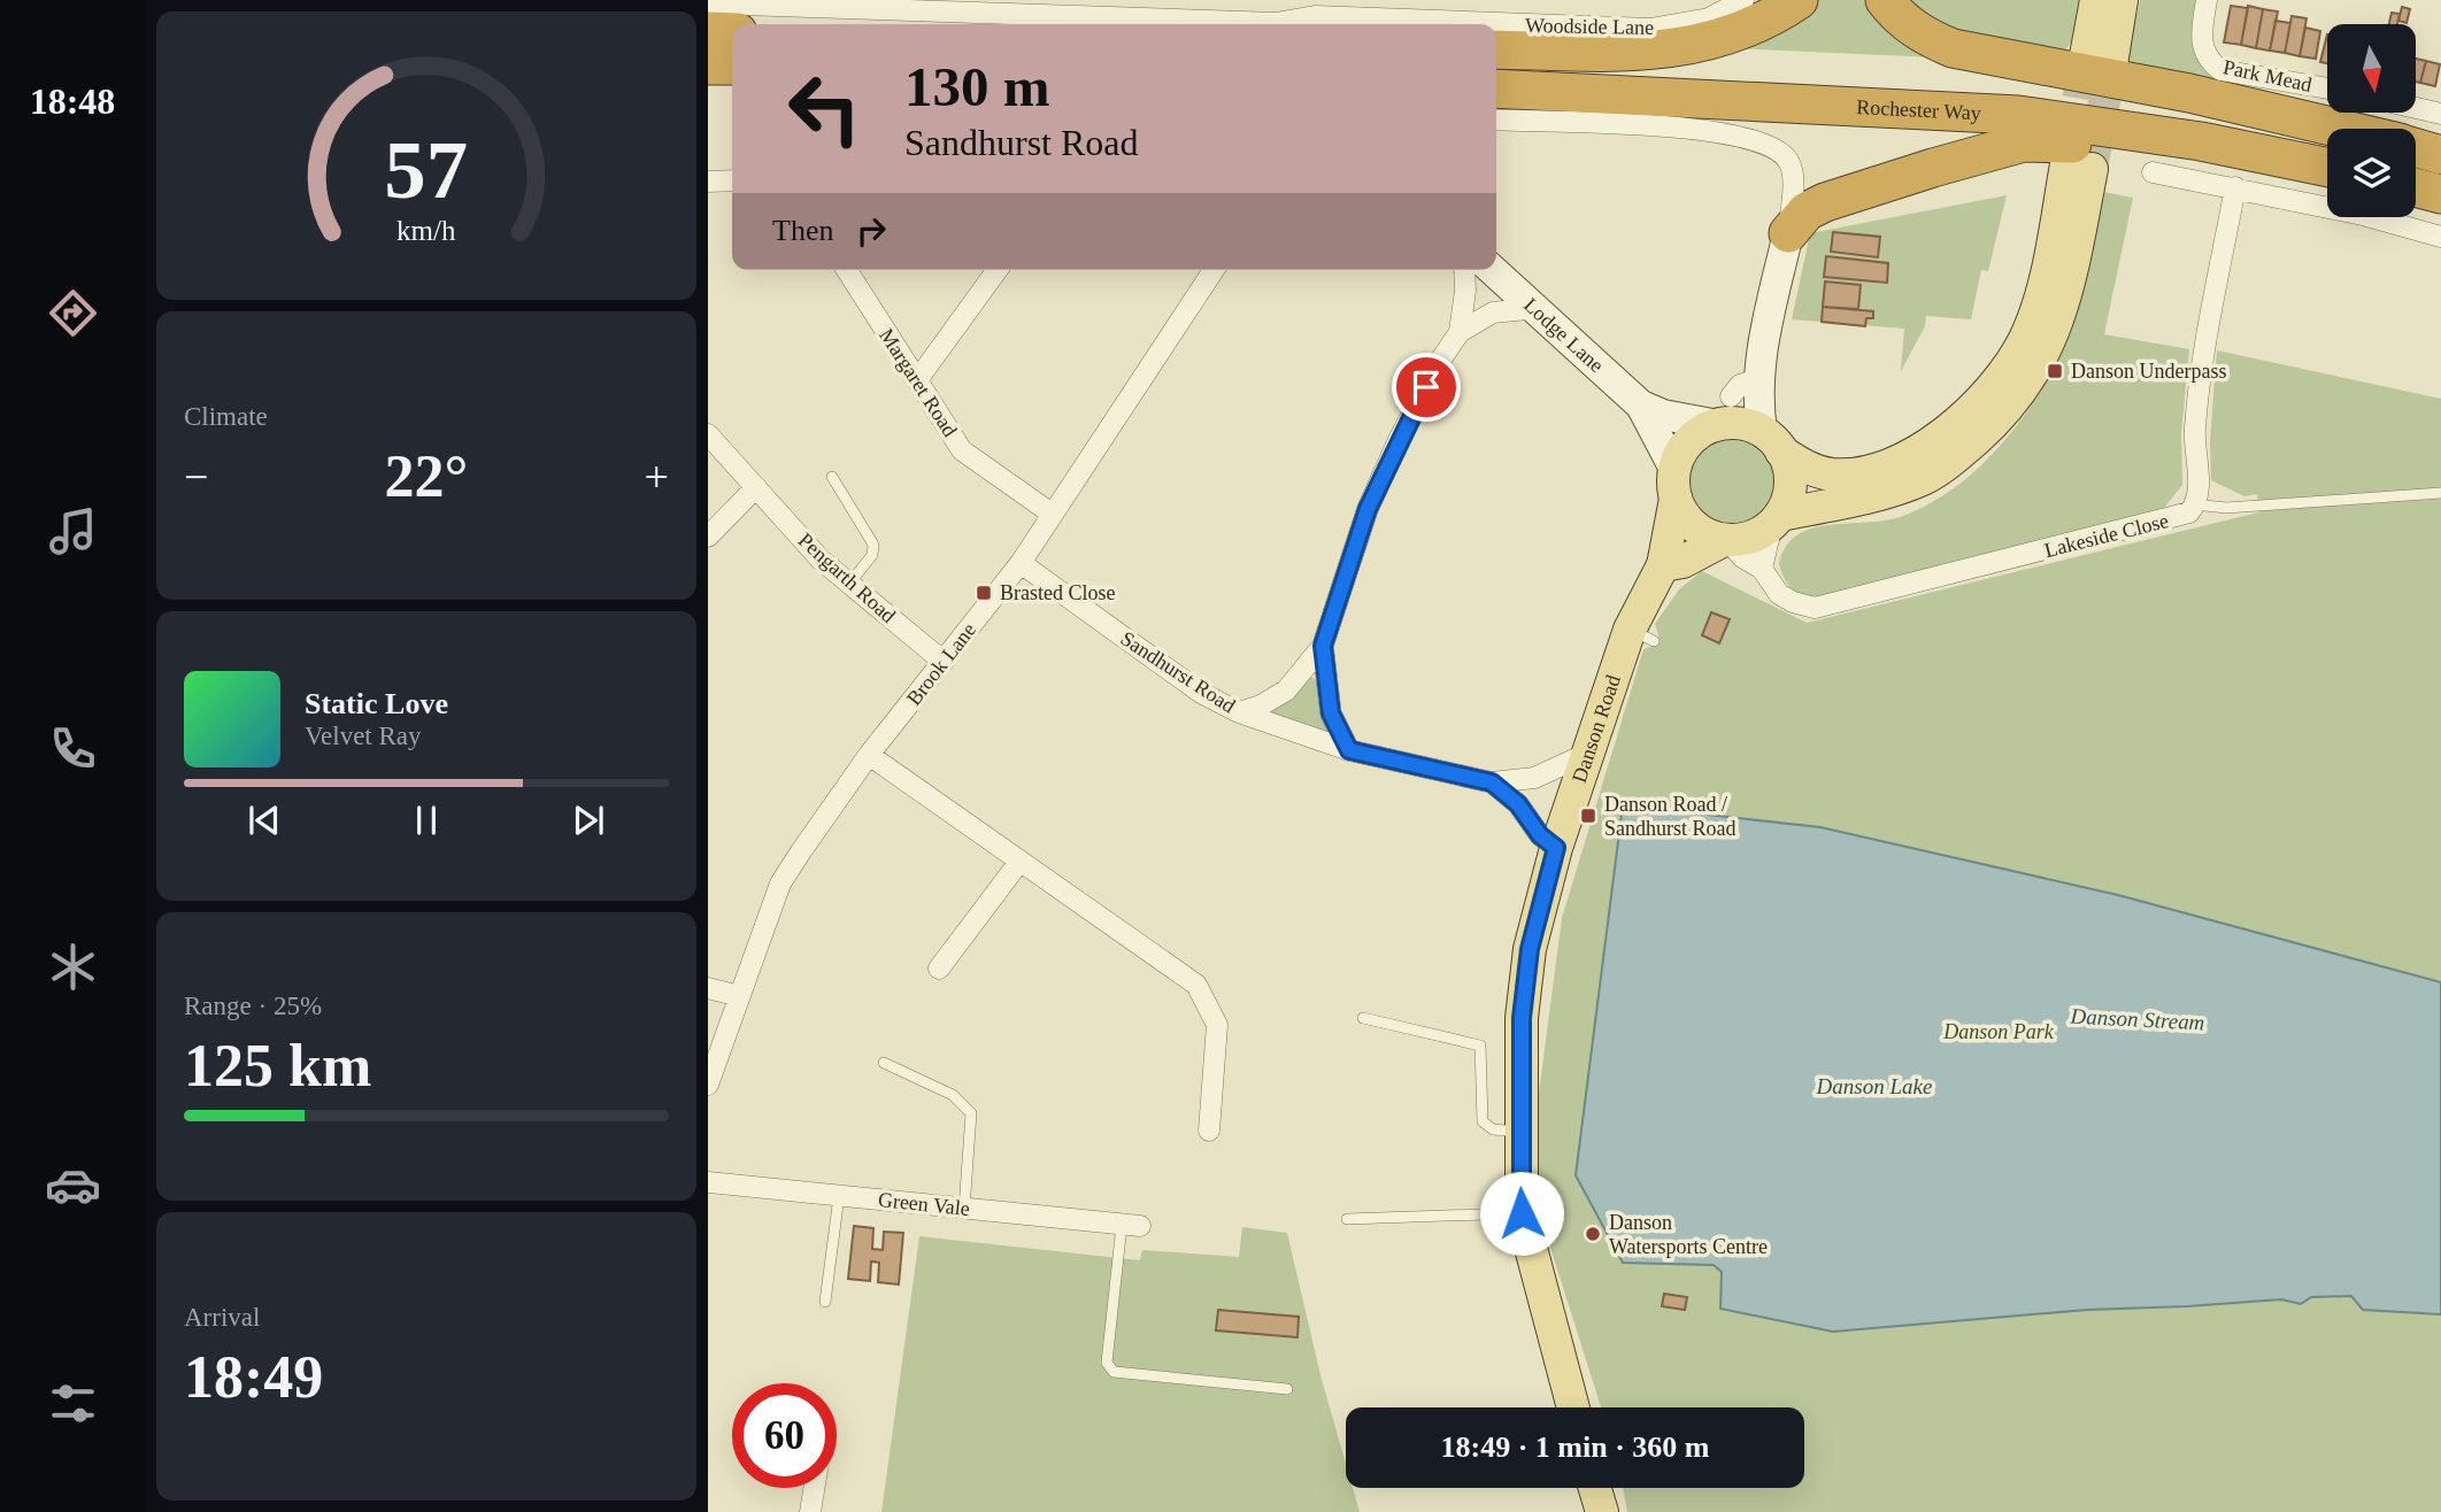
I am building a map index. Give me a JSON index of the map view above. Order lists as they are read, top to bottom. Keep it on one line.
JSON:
{"streets":{"highway":["Rochester Way"],"main road":["Danson Road"],"street":["Woodside Lane","Park Mead","Lodge Lane","Margaret Road","Lakeside Close","Pengarth Road","Brook Lane","Sandhurst Road","Green Vale"]},"crossings":[["Lodge Lane","Danson Road"],["Margaret Road","Brook Lane"],["Pengarth Road","Brook Lane"],["Brook Lane","Sandhurst Road"],["Sandhurst Road","Danson Road"]],"water":["Danson Stream","Danson Lake"],"parks":["Danson Park"],"places":{"transit":["Danson Underpass","Brasted Close","Danson Road / Sandhurst Road"],"other":["Danson Watersports Centre"]},"north":"bottom","page":{"tabs":"18:48","turn":["130 m","Sandhurst Road"],"then":"Then","tile":["Climate",["Range · 25%","125 km"],["Arrival","18:49"]],"heat":["−","22°","+"],"song":["Static Love","Velvet Ray"],"limit":"60","trip":"18:49 · 1 min · 360 m","gauge":["57","km/h"]}}
